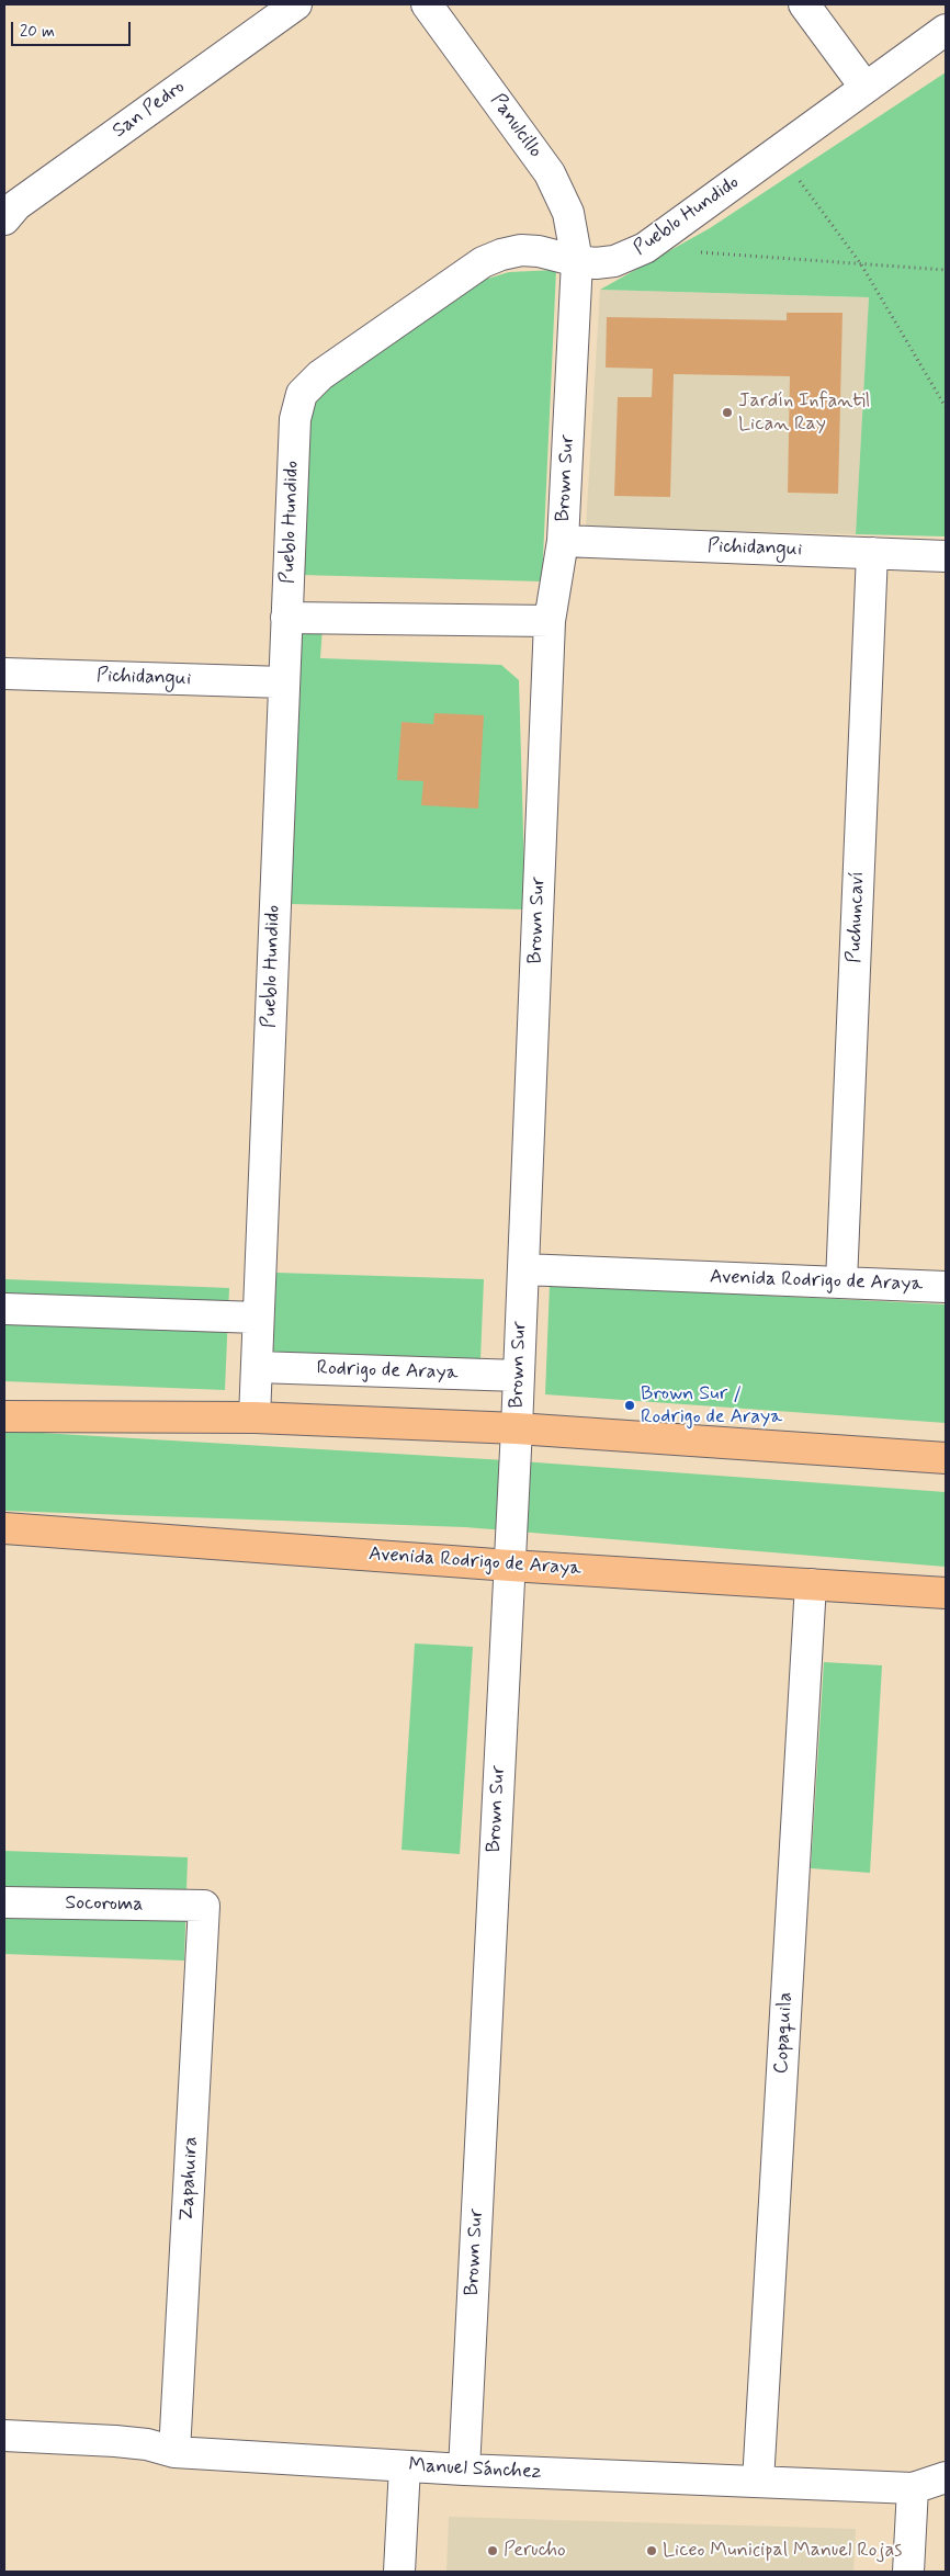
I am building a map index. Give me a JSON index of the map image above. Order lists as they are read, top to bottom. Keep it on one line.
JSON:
{"streets":{"main road":["Avenida Rodrigo de Araya"],"street":["San Pedro","Panulcillo","Pueblo Hundido","Brown Sur","Pichidangui","Puchuncaví","Rodrigo de Araya","Socoroma","Copaquila","Zapahuira","Manuel Sánchez"]},"crossings":[["Panulcillo","Pueblo Hundido"],["Panulcillo","Brown Sur"],["Pueblo Hundido","Brown Sur"],["Pueblo Hundido","Pichidangui"],["Pueblo Hundido","Rodrigo de Araya"],["Brown Sur","Pichidangui"],["Brown Sur","Avenida Rodrigo de Araya"],["Brown Sur","Rodrigo de Araya"],["Brown Sur","Manuel Sánchez"],["Pichidangui","Puchuncaví"],["Puchuncaví","Avenida Rodrigo de Araya"],["Avenida Rodrigo de Araya","Copaquila"],["Socoroma","Zapahuira"],["Copaquila","Manuel Sánchez"],["Zapahuira","Manuel Sánchez"]],"places":["Jardín Infantil Lican Ray","Brown Sur / Rodrigo de Araya","Perucho","Liceo Municipal Manuel Rojas"],"scale_bar":"20 m"}
